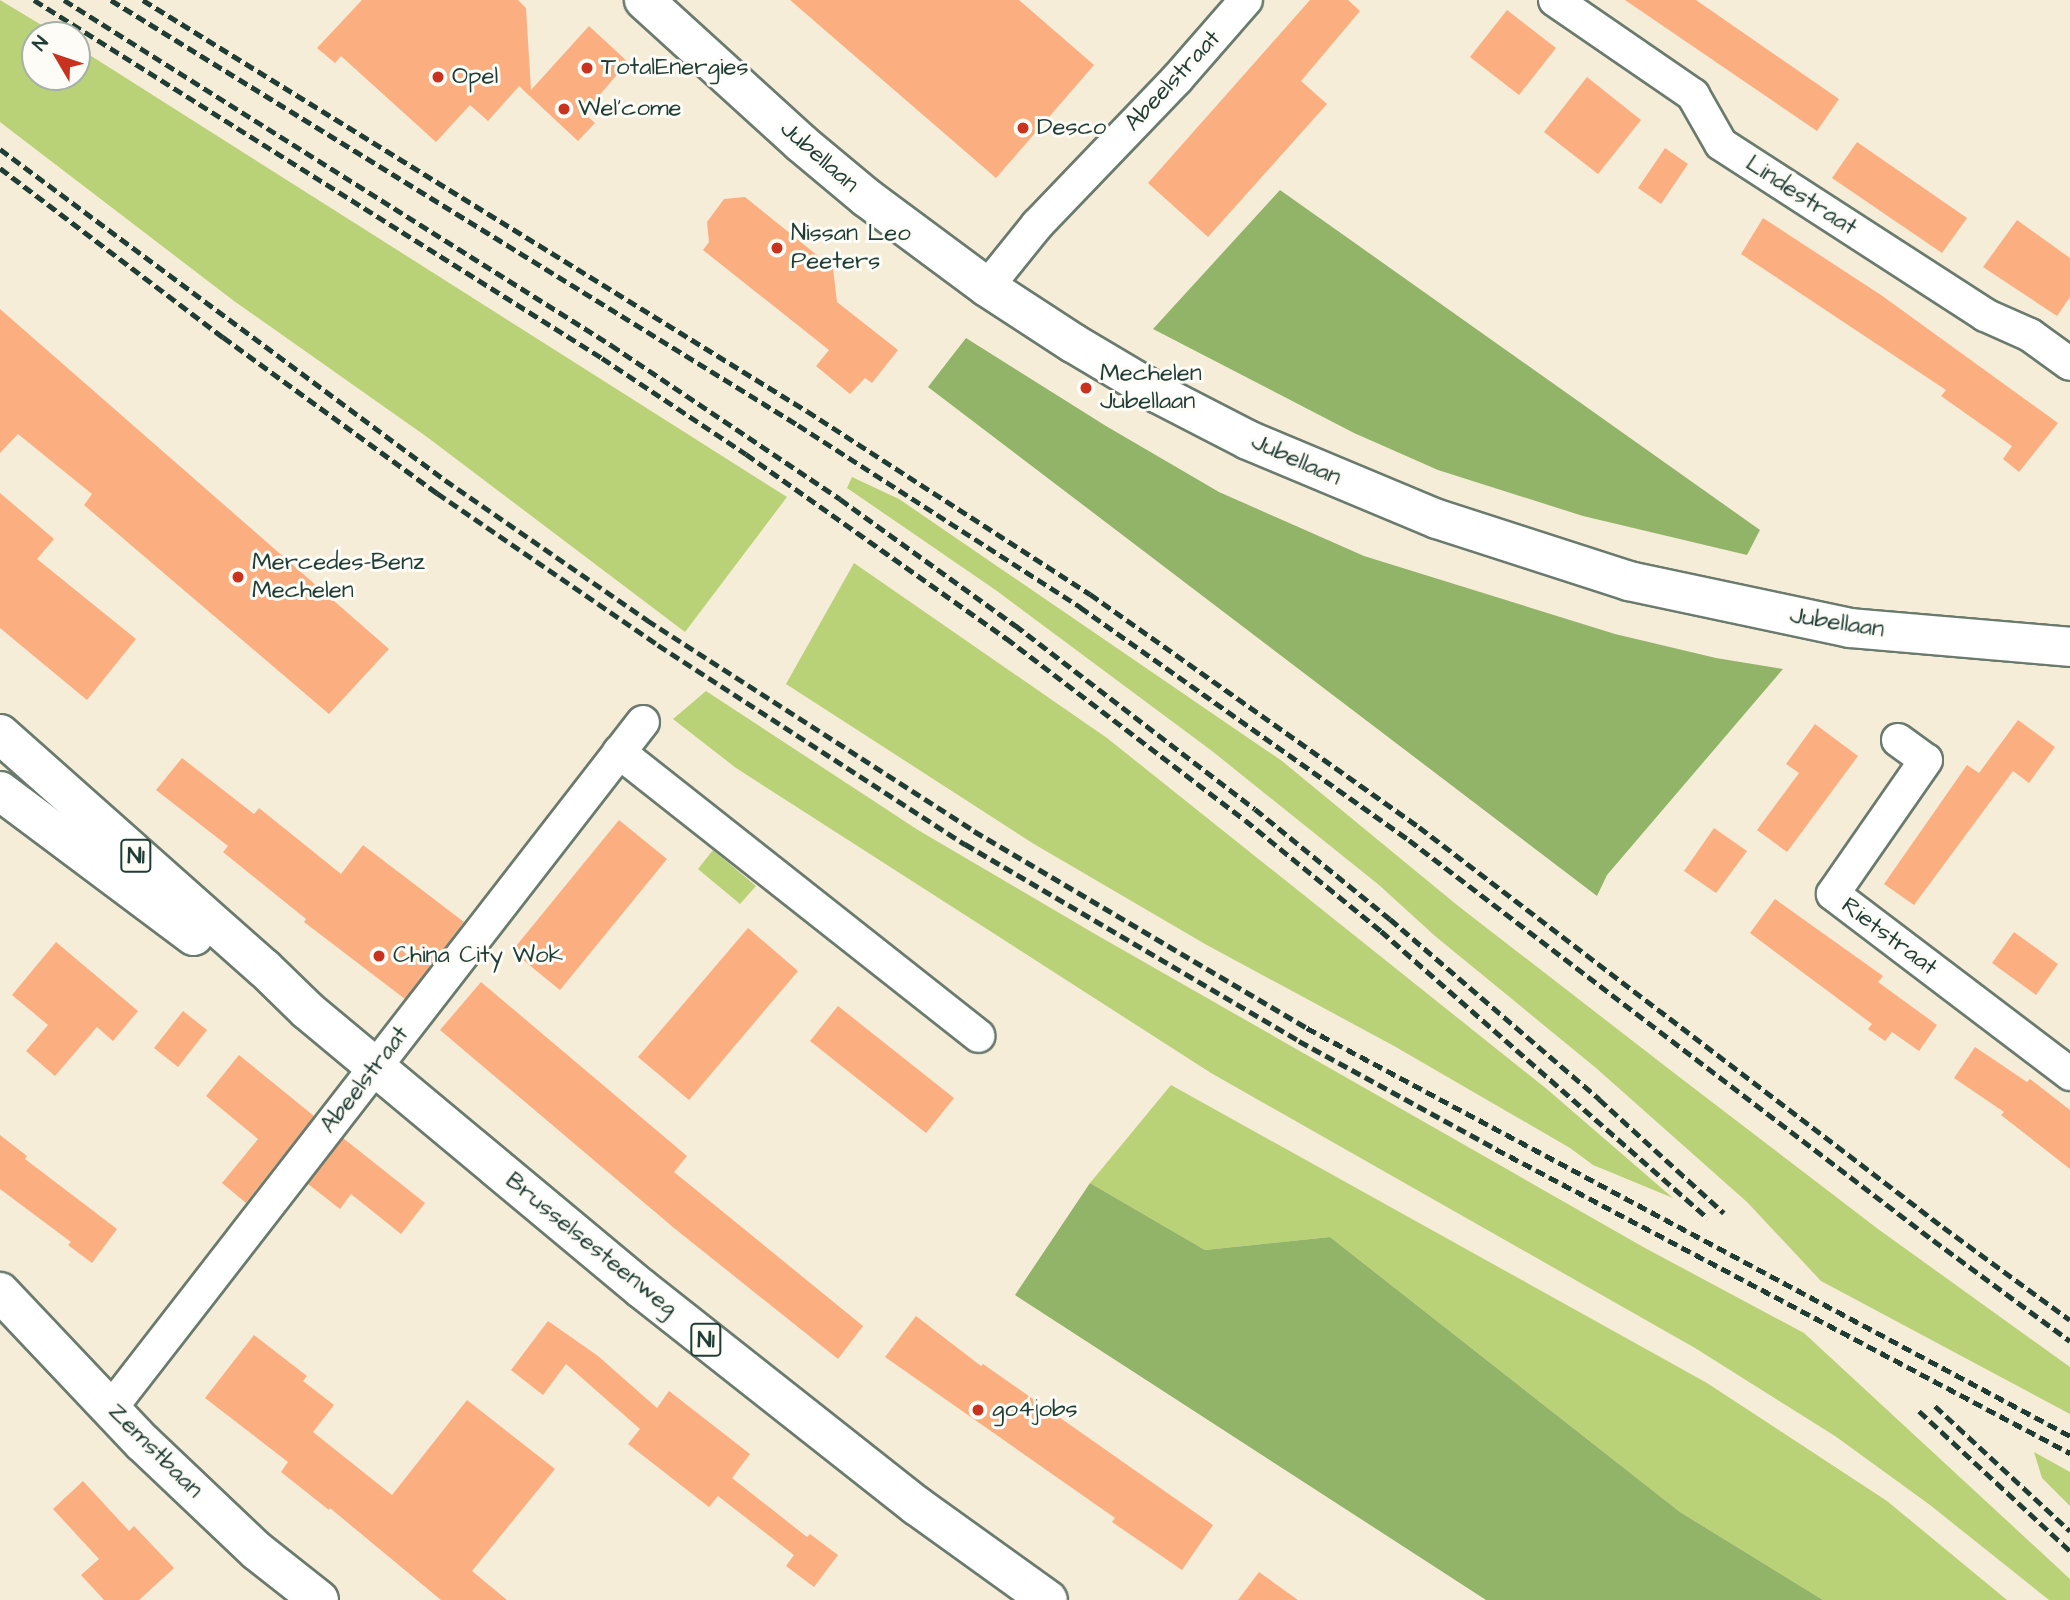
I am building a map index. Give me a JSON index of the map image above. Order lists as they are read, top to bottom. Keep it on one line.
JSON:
{"streets":{"main road":["Jubellaan","N1","Brusselsesteenweg","Zemstbaan"],"street":["Abeelstraat","Lindestraat","Rietstraat"]},"crossings":[["Abeelstraat","Jubellaan"],["Abeelstraat","Brusselsesteenweg"],["Abeelstraat","Zemstbaan"]],"places":["TotalEnergies","Opel","Wel'come","Desco","Nissan Leo Peeters","Mechelen Jubellaan","Mercedes-Benz Mechelen","China City Wok","go4jobs"],"north":"top left"}
